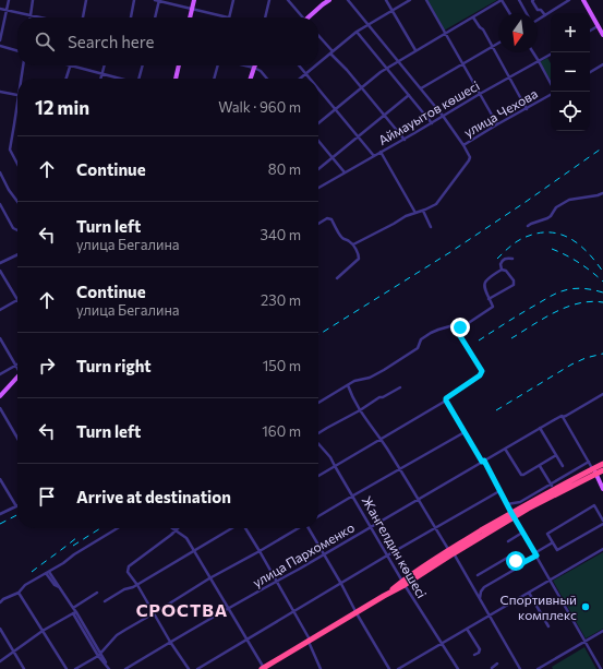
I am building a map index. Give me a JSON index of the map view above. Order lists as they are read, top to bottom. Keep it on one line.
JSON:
{"streets":{"street":["Аймауытов көшесі","улица Чехова","Жангелдин көшесі","улица Пархоменко"]},"crossings":[["Жангелдин көшесі","улица Пархоменко"]],"districts":["СРОСТВА"],"places":["Спортивный комплекс"],"north":"bottom","page":{"map_buttons":["+","−"],"search":"Search here","heading":["12 min","Walk · 960 m"],"list":[["Continue","80 m"],["Turn left","улица Бегалина","340 m"],["Continue","улица Бегалина","230 m"],["Turn right","150 m"],["Turn left","160 m"],"Arrive at destination"]}}
